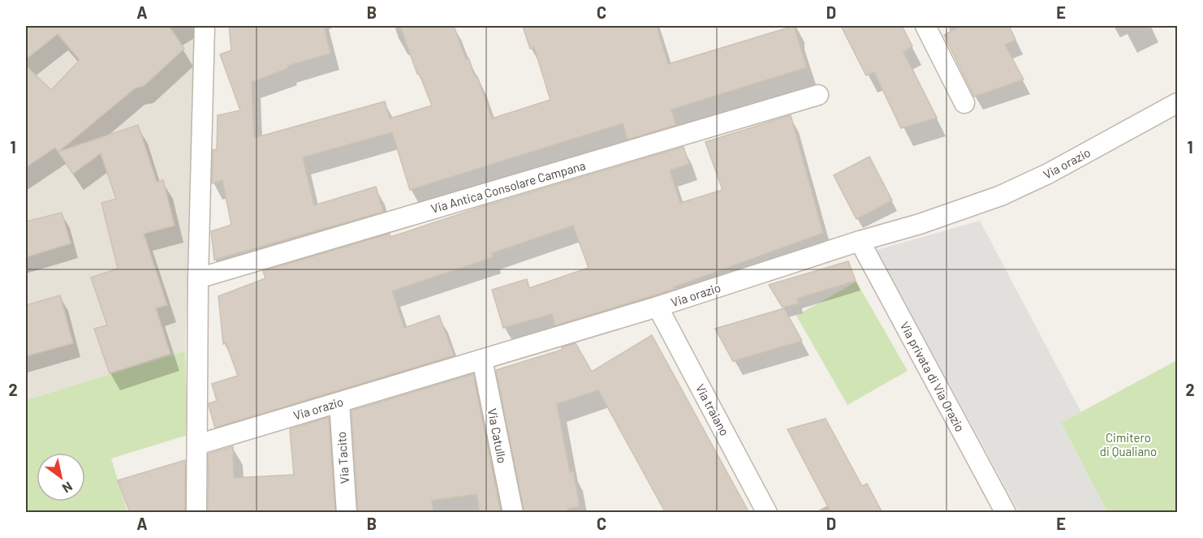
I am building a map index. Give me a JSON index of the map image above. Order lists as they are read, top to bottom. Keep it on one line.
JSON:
{"streets":{"street":["Via orazio","Via Antica Consolare Campana","Via privata di Via Orazio","Via traiano","Via Catullo","Via Tacito"]},"crossings":[["Via orazio","Via privata di Via Orazio"],["Via orazio","Via traiano"],["Via orazio","Via Catullo"],["Via orazio","Via Tacito"]],"parks":["Cimitero di Qualiano"],"north":"bottom right","grid":{"columns":["A","B","C","D","E"],"rows":["1","2"]}}
